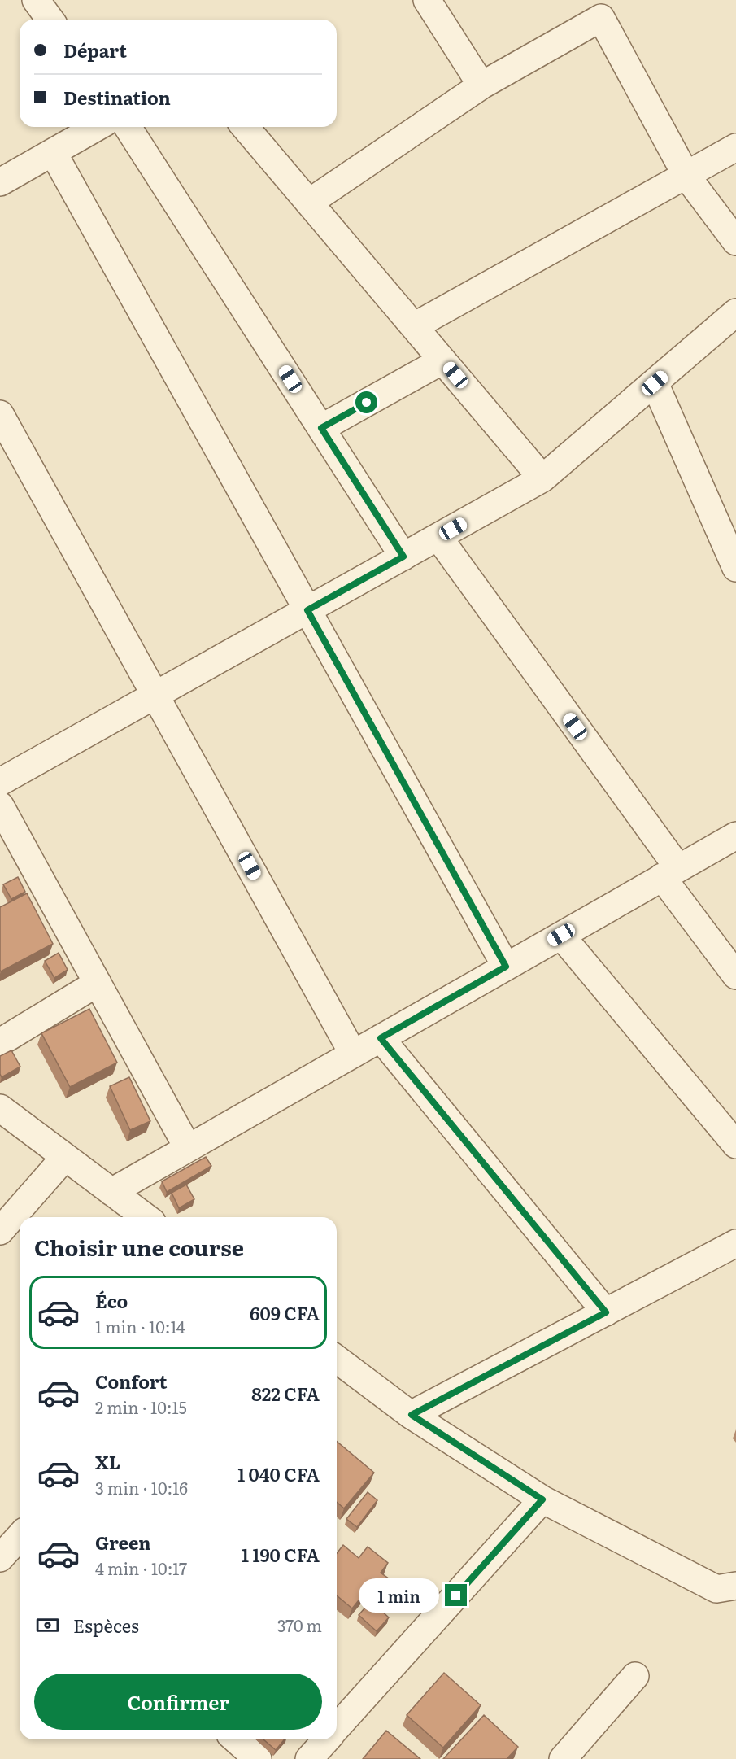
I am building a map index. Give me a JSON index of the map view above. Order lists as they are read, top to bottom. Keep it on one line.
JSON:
{"page":{"banner":["Départ","Destination"],"heading":"Choisir une course","list":[{"name":"Éco","note":"1 min · 10:14","value":"609 CFA"},{"name":"Confort","note":"2 min · 10:15","value":"822 CFA"},{"name":"XL","note":"3 min · 10:16","value":"1 040 CFA"},{"name":"Green","note":"4 min · 10:17","value":"1 190 CFA"}],"bubble":"1 min","pay":["Espèces","370 m"],"buttons":"Confirmer"}}
